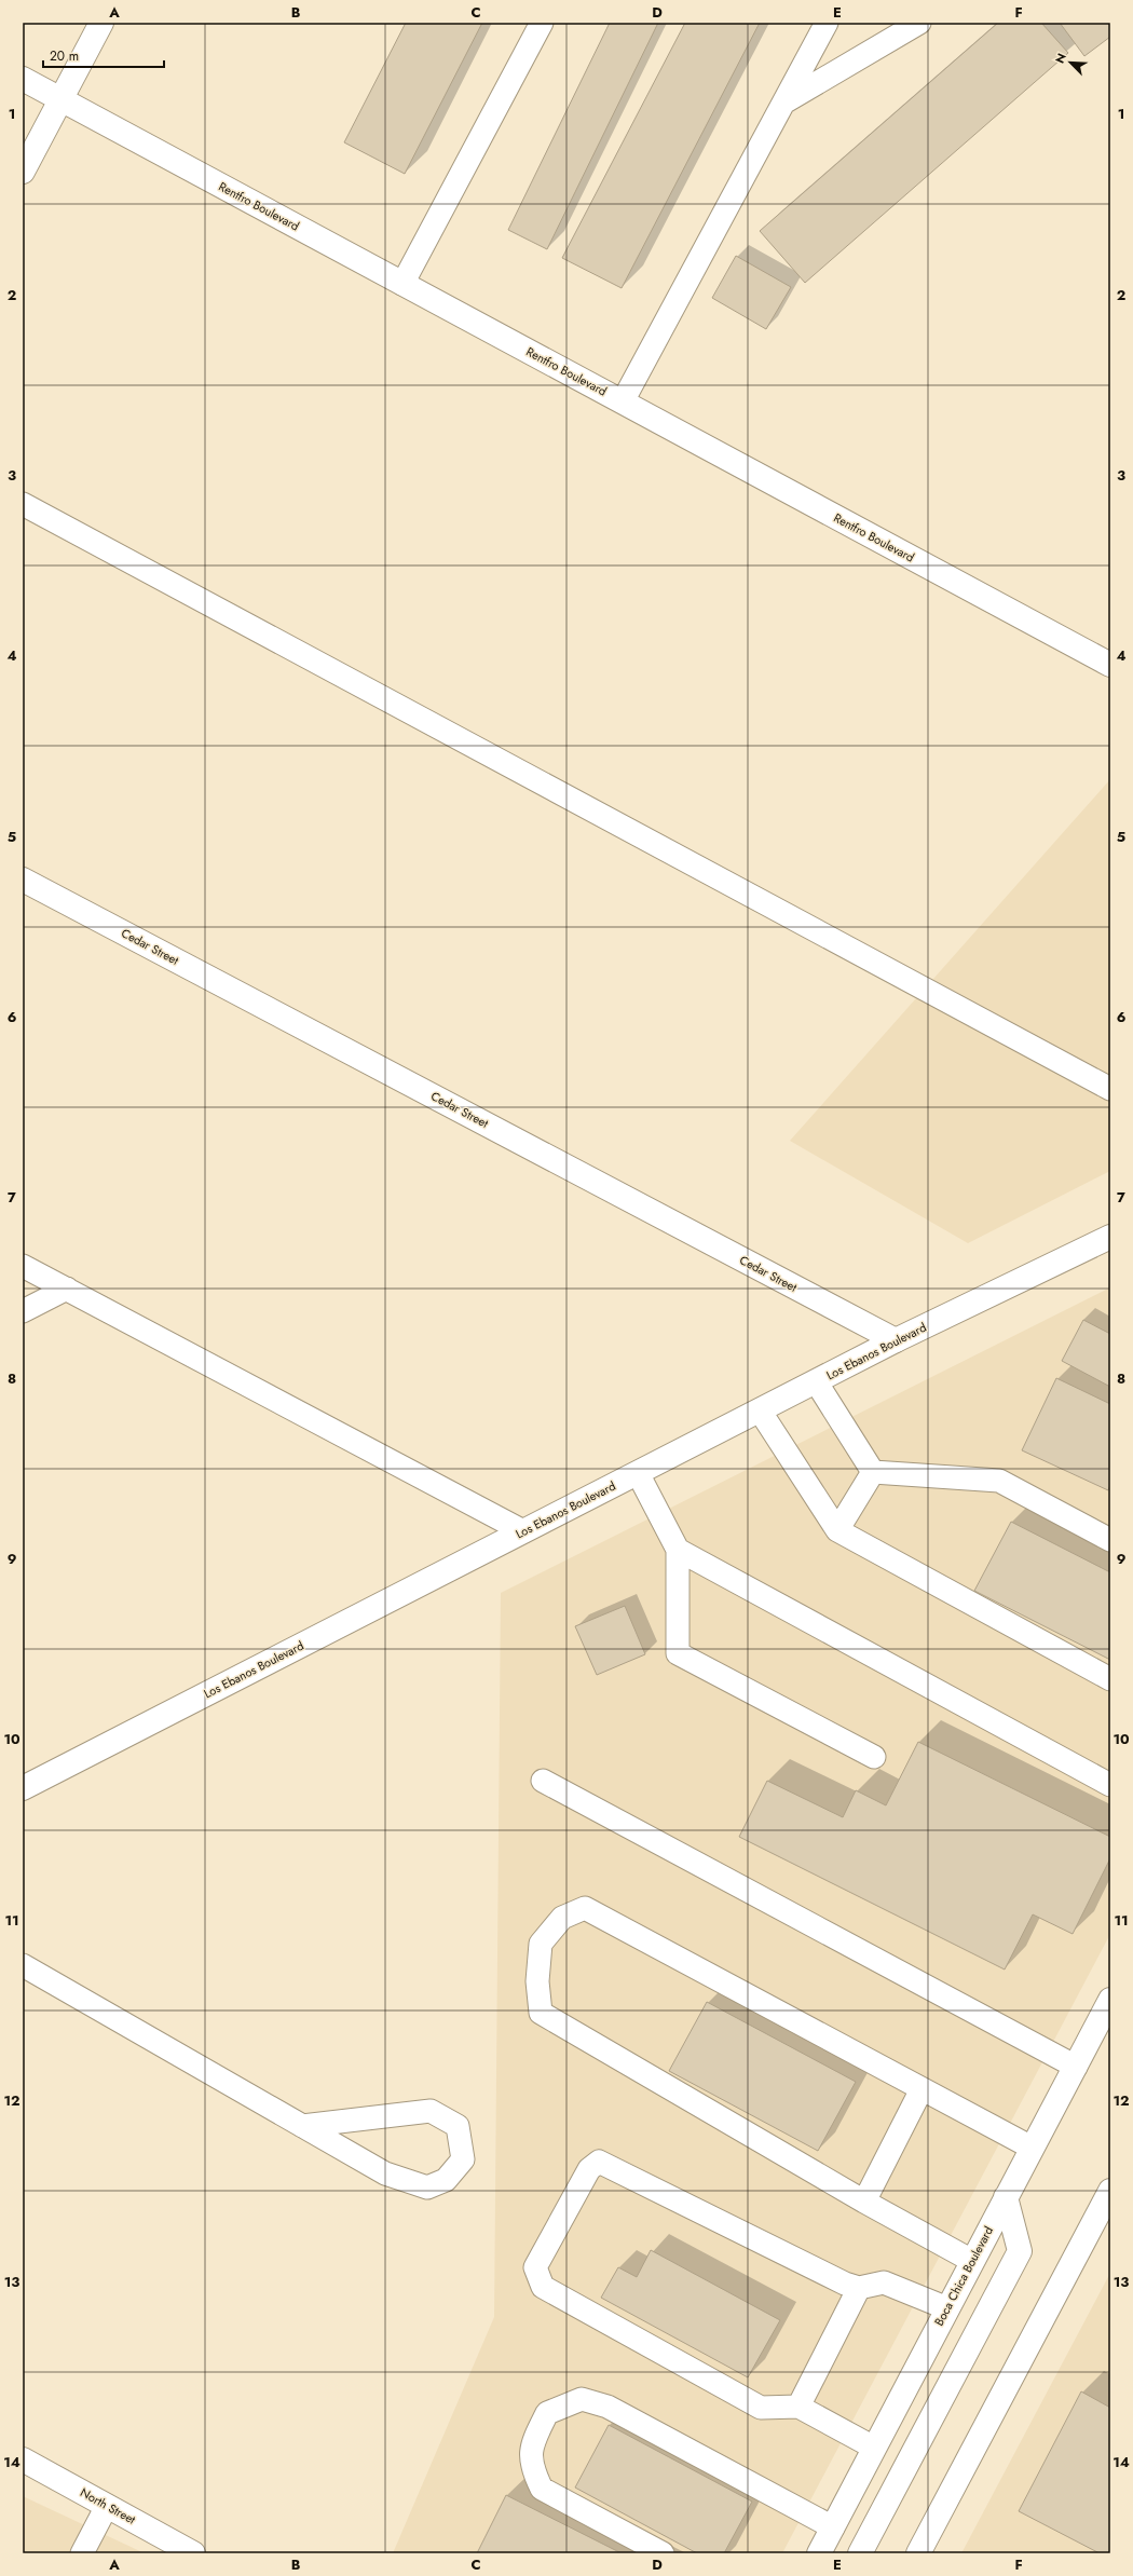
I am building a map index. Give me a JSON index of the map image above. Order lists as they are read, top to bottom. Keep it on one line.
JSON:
{"streets":{"street":["Rentfro Boulevard","Cedar Street","Los Ebanos Boulevard","Boca Chica Boulevard","North Street"]},"crossings":[["Cedar Street","Los Ebanos Boulevard"]],"scale_bar":"20 m","north":"top left","grid":{"columns":["A","B","C","D","E","F"],"rows":["1","2","3","4","5","6","7","8","9","10","11","12","13","14"]}}
